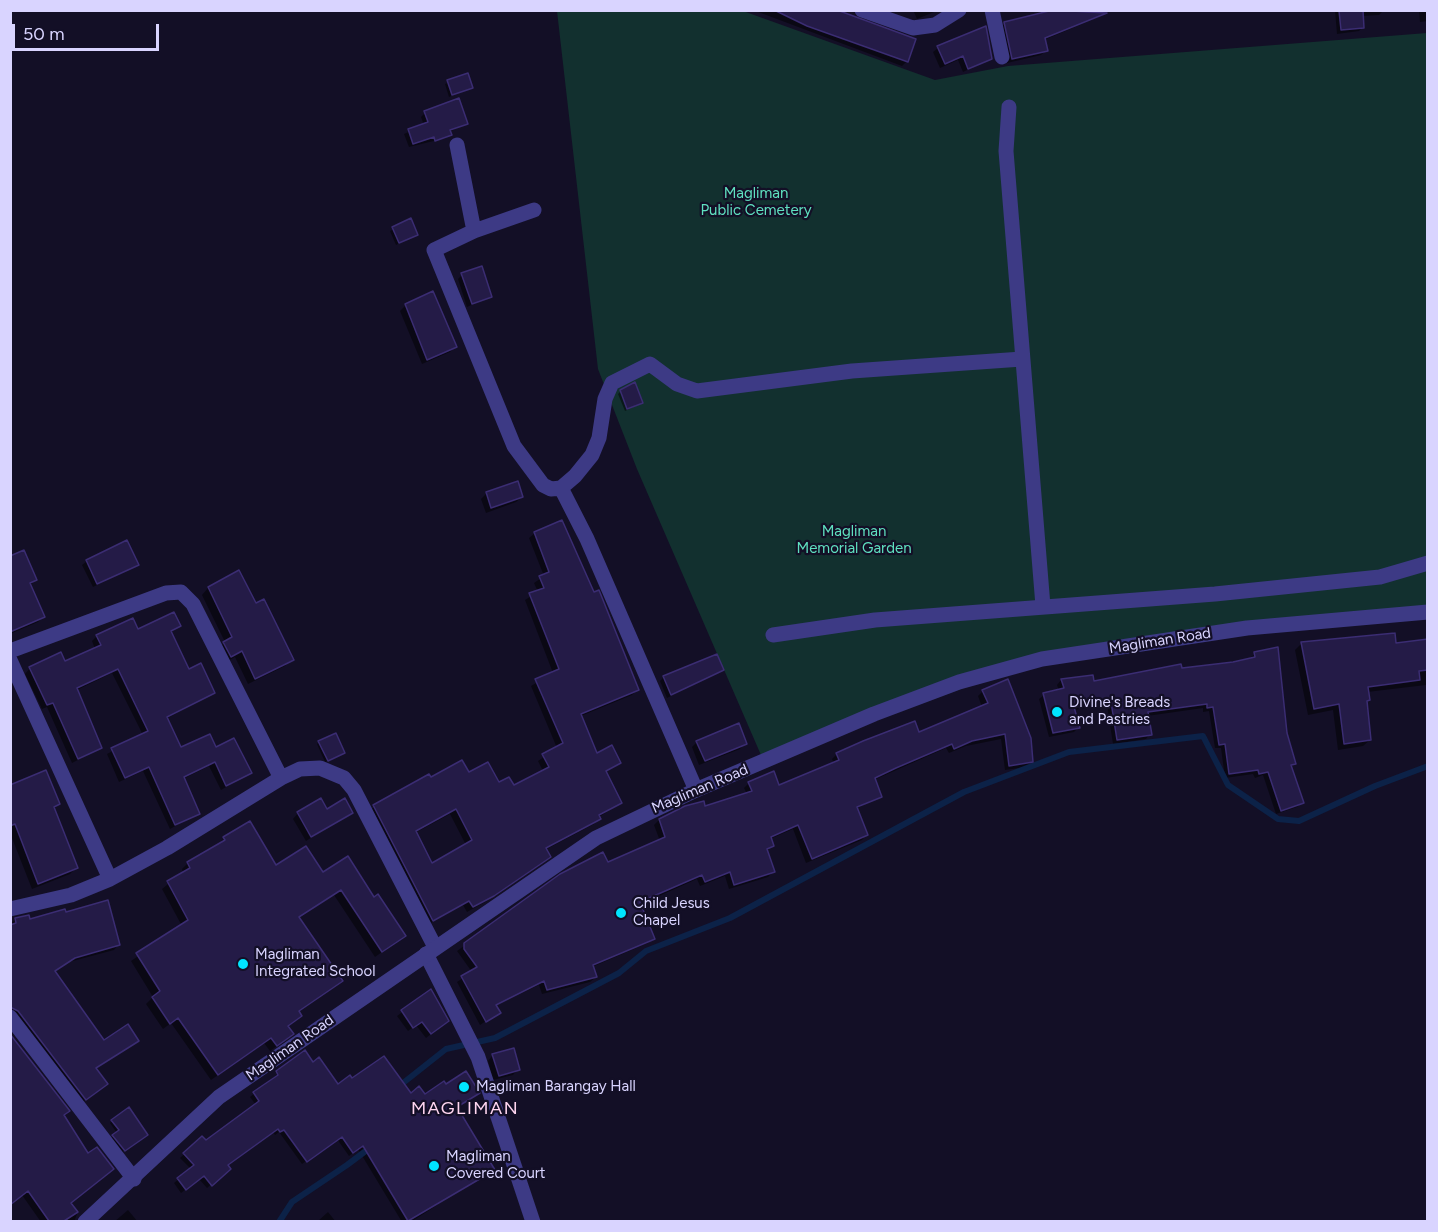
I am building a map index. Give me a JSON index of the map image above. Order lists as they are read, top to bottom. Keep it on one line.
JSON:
{"streets":{"street":["Magliman Road"]},"districts":["MAGLIMAN"],"parks":["Magliman Public Cemetery","Magliman Memorial Garden"],"places":["Divine's Breads and Pastries","Child Jesus Chapel","Magliman Integrated School","Magliman Barangay Hall","Magliman Covered Court"],"scale_bar":"50 m"}
